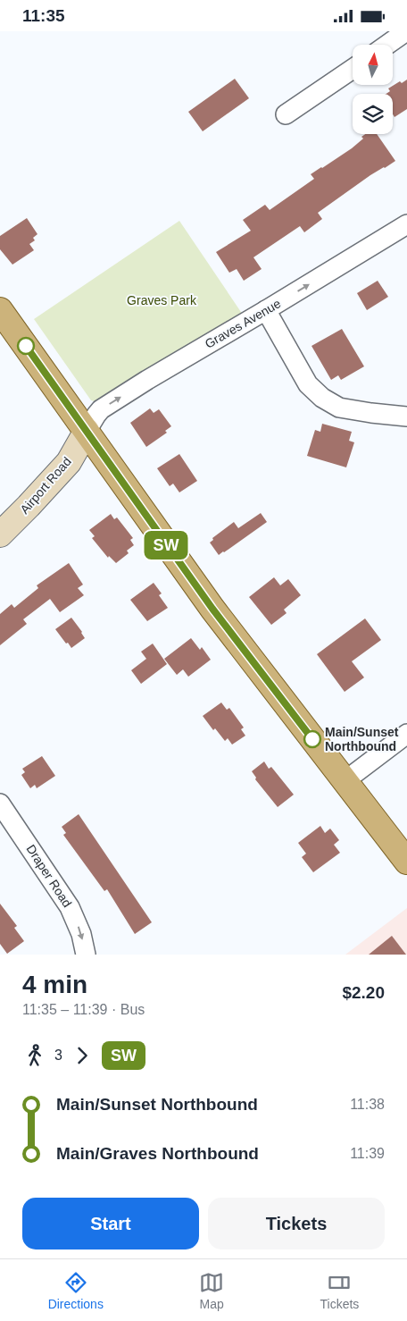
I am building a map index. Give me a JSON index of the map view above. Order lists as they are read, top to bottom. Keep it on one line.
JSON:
{"streets":{"street":["Graves Avenue","Airport Road","Draper Road"]},"crossings":[["Graves Avenue","Airport Road"]],"one_way":["Graves Avenue","Draper Road"],"parks":["Graves Park"],"places":["Main/Sunset Northbound"],"lines":["bus line SW"],"north":"top","page":{"status":"11:35","on_map":"SW","heading":["4 min","11:35 – 11:39 · Bus","$2.20"],"legs":["3","SW"],"list":[{"name":"Main/Sunset Northbound","value":"11:38"},{"name":"Main/Graves Northbound","value":"11:39"}],"buttons":["Start","Tickets"],"tabs":["Directions","Map","Tickets"]}}
